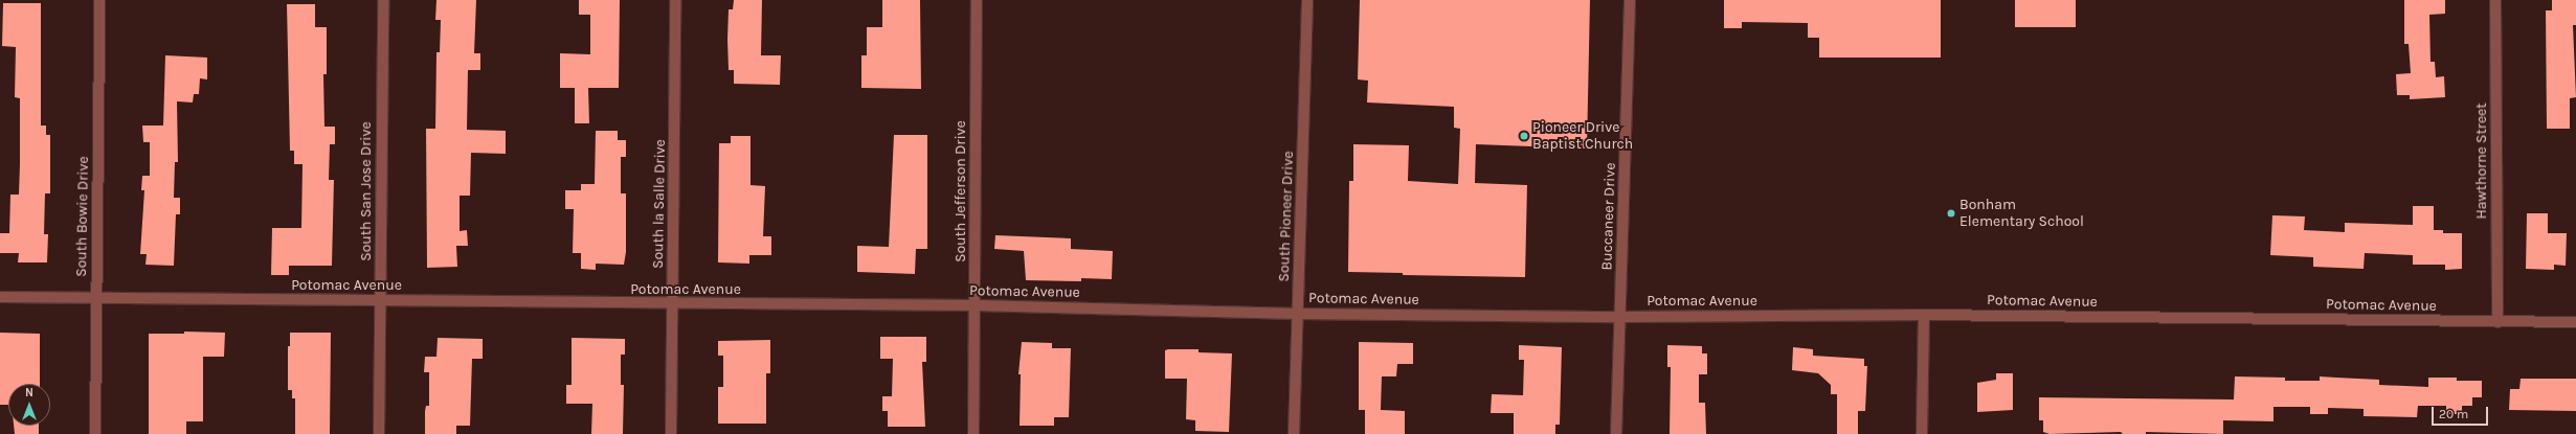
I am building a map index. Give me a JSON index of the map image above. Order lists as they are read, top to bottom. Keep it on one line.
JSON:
{"streets":{"street":["Hawthorne Street","South San Jose Drive","South Jefferson Drive","South la Salle Drive","South Bowie Drive","South Pioneer Drive","Buccaneer Drive","Potomac Avenue"]},"crossings":[["Hawthorne Street","Potomac Avenue"],["South San Jose Drive","Potomac Avenue"],["South Jefferson Drive","Potomac Avenue"],["South la Salle Drive","Potomac Avenue"],["South Bowie Drive","Potomac Avenue"],["South Pioneer Drive","Potomac Avenue"],["Buccaneer Drive","Potomac Avenue"]],"places":["Pioneer Drive Baptist Church","Bonham Elementary School"],"scale_bar":"20 m","north":"top"}
